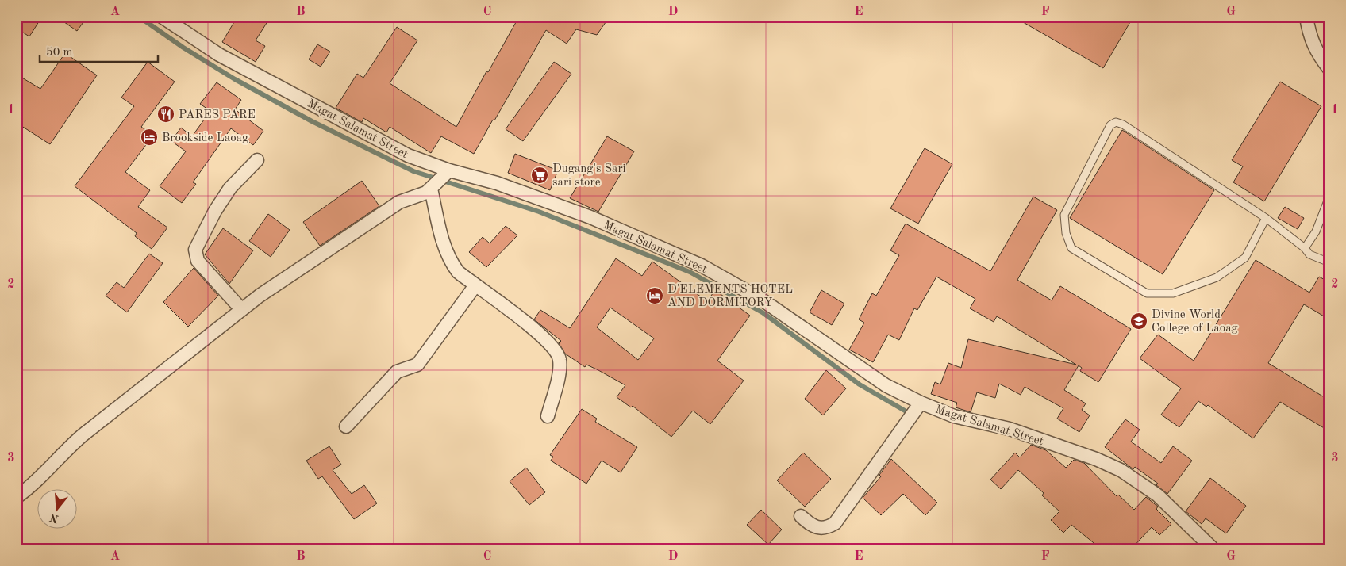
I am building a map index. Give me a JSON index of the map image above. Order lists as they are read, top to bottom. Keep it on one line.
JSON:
{"streets":{"street":["Magat Salamat Street"]},"places":{"restaurant":["PARES PARE"],"hotel":["Brookside Laoag","D'ELEMENTS HOTEL AND DORMITORY"],"supermarket":["Dugang's Sari sari store"],"school or university":["Divine World College of Laoag"]},"scale_bar":"50 m","north":"bottom","grid":{"columns":["A","B","C","D","E","F","G"],"rows":["1","2","3"]}}
